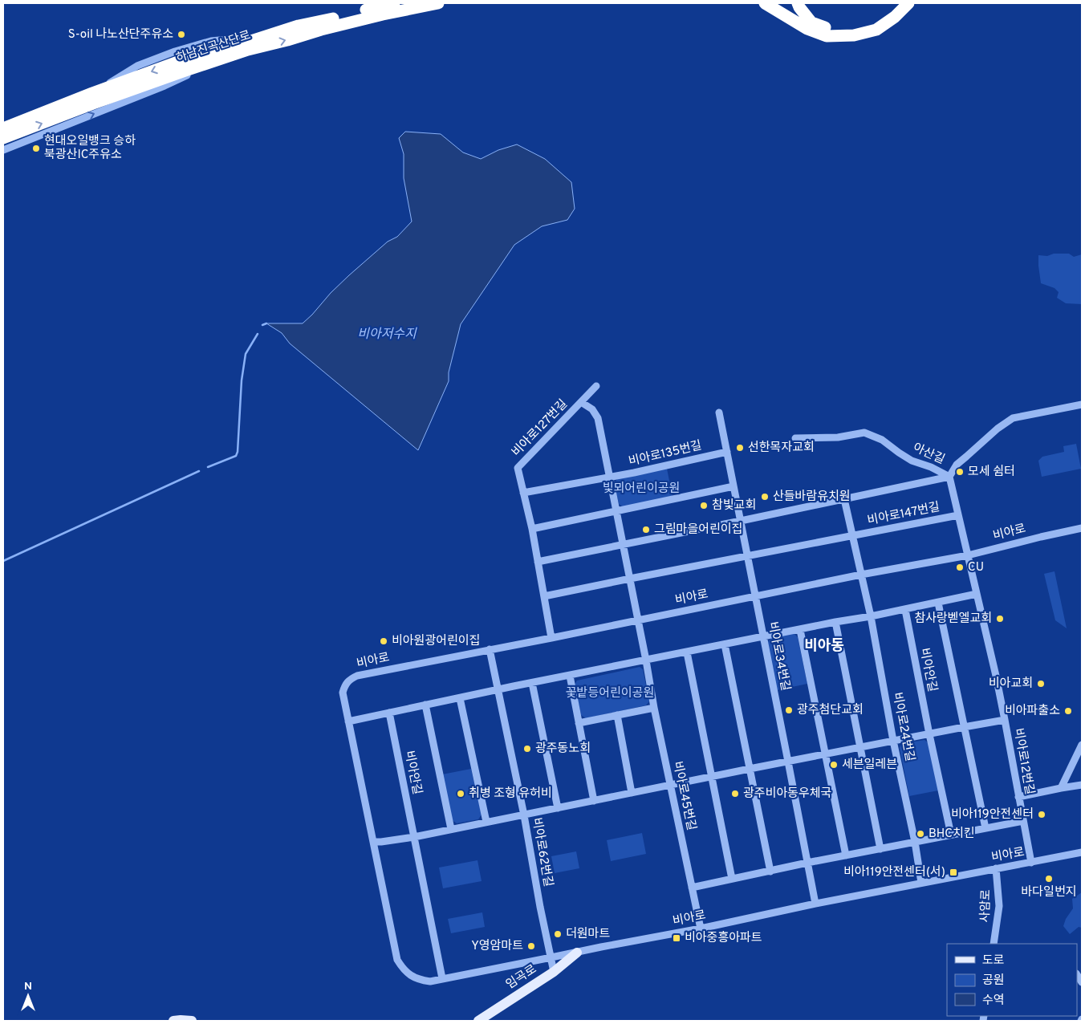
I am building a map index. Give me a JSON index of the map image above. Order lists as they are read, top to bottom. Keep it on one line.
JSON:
{"streets":{"highway":["하남진곡산단로"],"main road":["임곡로"],"street":["비아로127번길","비아로135번길","아산길","비아로147번길","비아로","비아로34번길","비아안길","비아로24번길","비아로12번길","비아로45번길","비아로62번길","사암로"]},"crossings":[["비아로127번길","비아로"],["아산길","비아로12번길"],["비아로147번길","비아로"],["비아로147번길","비아로24번길"],["비아로147번길","비아로12번길"],["비아로","비아로34번길"],["비아로","비아로24번길"],["비아로","비아로12번길"],["비아로","비아로45번길"],["비아로","비아로62번길"],["비아로","사암로"],["비아로","임곡로"],["비아로62번길","임곡로"]],"districts":["비아동"],"water":["비아저수지"],"parks":["빛뫼어린이공원","꽃밭등어린이공원"],"places":{"other":["S-oil 나노산단주유소","현대오일뱅크 승하 북광산IC주유소","선한목자교회","모세 쉼터","산들바람유치원","참빛교회","그림마을어린이집","CU","참사랑벧엘교회","비아원광어린이집","비아교회","광주첨단교회","비아파출소","광주동노회","세븐일레븐","취병 조형 유허비","광주비아동우체국","비아119안전센터","BHC치킨","바다일번지","더원마트","Y영암마트"],"transit":["비아119안전센터(서)","비아중흥아파트"]},"legend":["도로","공원","수역"],"north":"top"}
